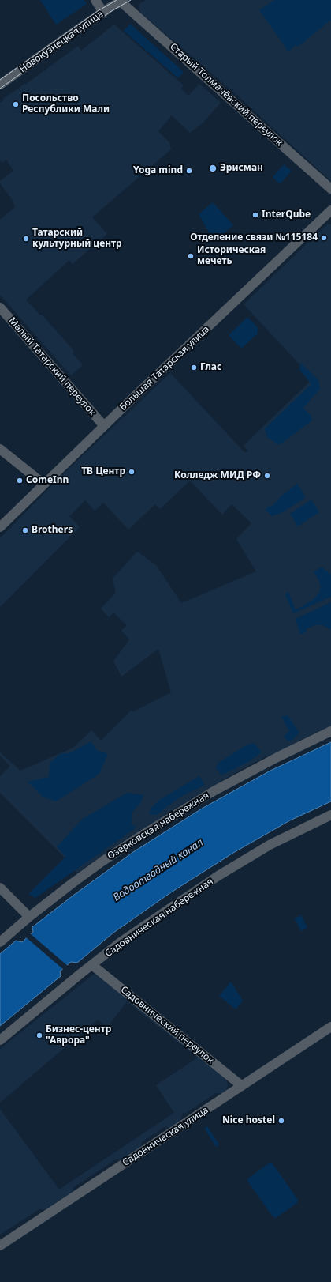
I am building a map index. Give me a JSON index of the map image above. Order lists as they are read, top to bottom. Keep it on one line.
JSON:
{"streets":{"street":["Новокузнецкая улица","Старый Толмачёвский переулок","Малый Татарский переулок","Большая Татарская улица","Озерковская набережная","Садовническая набережная","Садовнический переулок","Садовническая улица"]},"crossings":[["Новокузнецкая улица","Старый Толмачёвский переулок"],["Малый Татарский переулок","Большая Татарская улица"],["Садовническая набережная","Садовнический переулок"],["Садовнический переулок","Садовническая улица"]],"water":["Водоотводный канал"],"places":["Посольство Республики Мали","Эрисман","Yoga mind","InterQube","Отделение связи №115184","Татарский культурный центр","Историческая мечеть","Глас","ТВ Центр","Колледж МИД РФ","ComeInn","Brothers","Бизнес-центр \"Аврора\"","Nice hostel"]}
